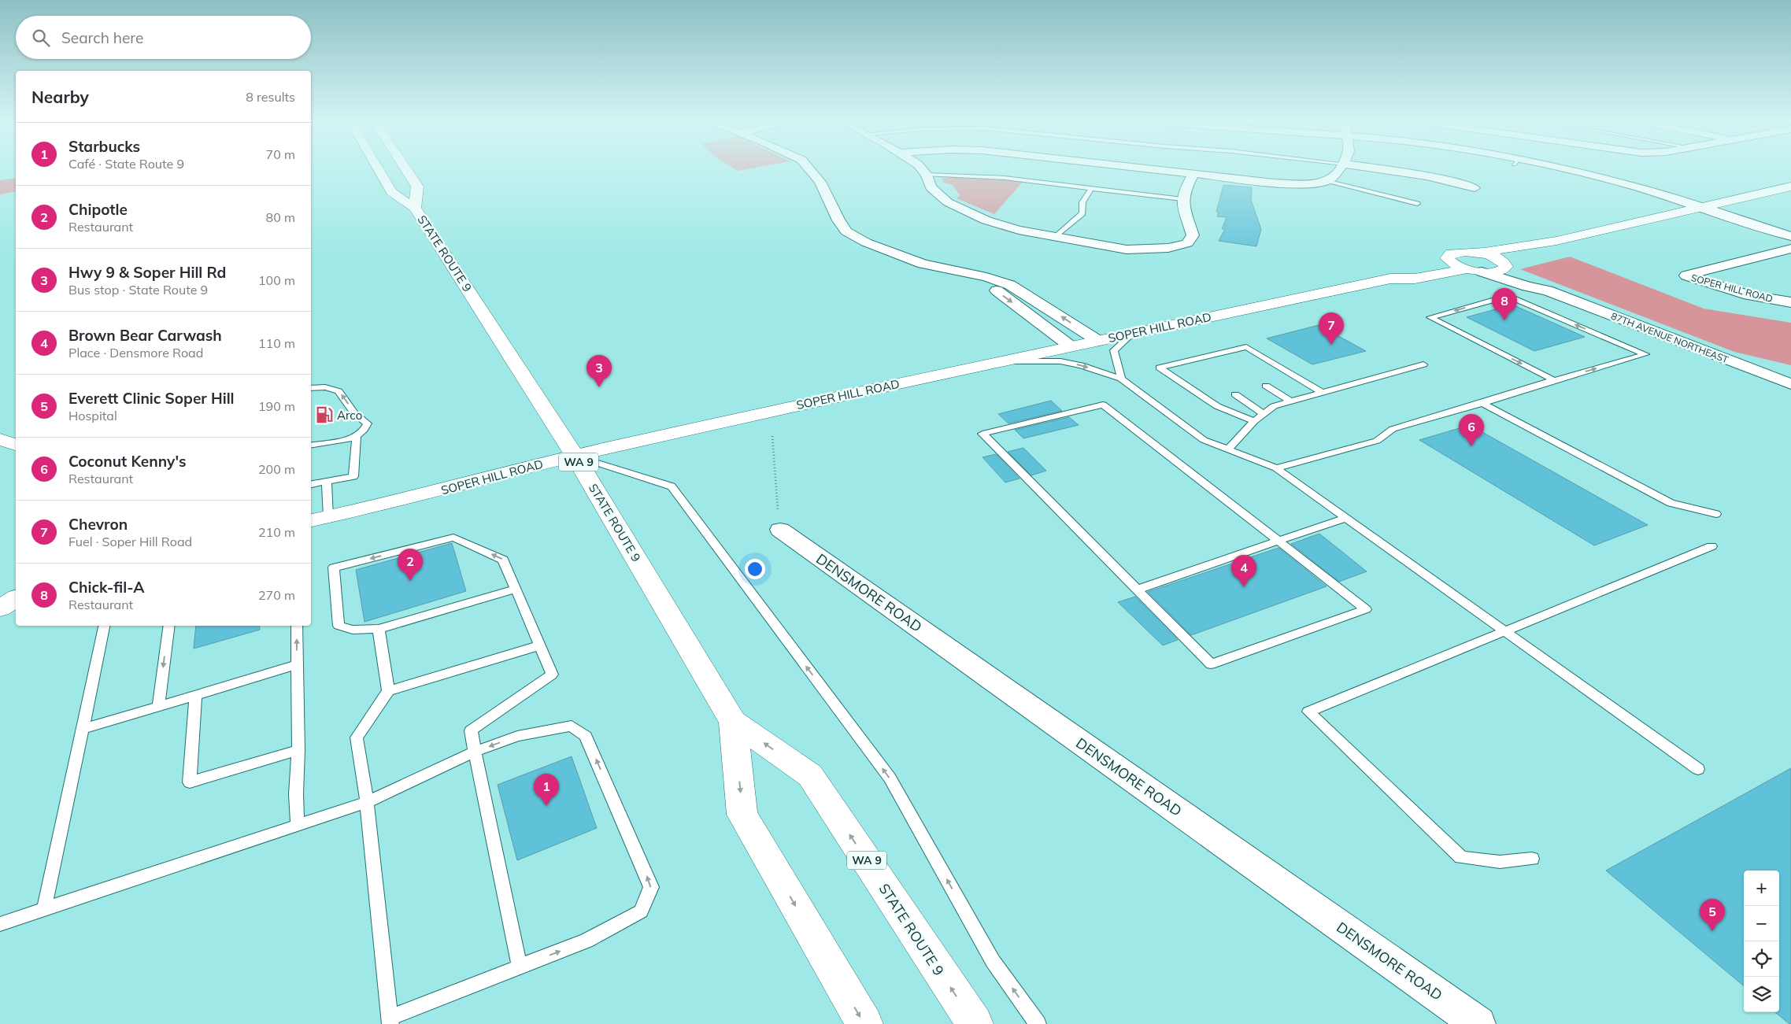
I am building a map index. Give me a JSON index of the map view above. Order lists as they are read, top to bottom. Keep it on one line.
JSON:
{"streets":{"main road":["STATE ROUTE 9","SOPER HILL ROAD","WA 9"],"street":["87TH AVENUE NORTHEAST","DENSMORE ROAD"]},"crossings":[["STATE ROUTE 9","SOPER HILL ROAD"]],"places":{"fuel station":["Arco"]},"page":{"search":"Search here","heading":["Nearby","8 results"],"list":[{"mark":"1","name":"Starbucks","note":"Café · State Route 9","value":"70 m"},{"mark":"2","name":"Chipotle","note":"Restaurant","value":"80 m"},{"mark":"3","name":"Hwy 9 & Soper Hill Rd","note":"Bus stop · State Route 9","value":"100 m"},{"mark":"4","name":"Brown Bear Carwash","note":"Place · Densmore Road","value":"110 m"},{"mark":"5","name":"Everett Clinic Soper Hill","note":"Hospital","value":"190 m"},{"mark":"6","name":"Coconut Kenny's","note":"Restaurant","value":"200 m"},{"mark":"7","name":"Chevron","note":"Fuel · Soper Hill Road","value":"210 m"},{"mark":"8","name":"Chick-fil-A","note":"Restaurant","value":"270 m"}],"pins":["8","7","3","6","2","4","1","5"],"map_buttons":["+","−"]}}
